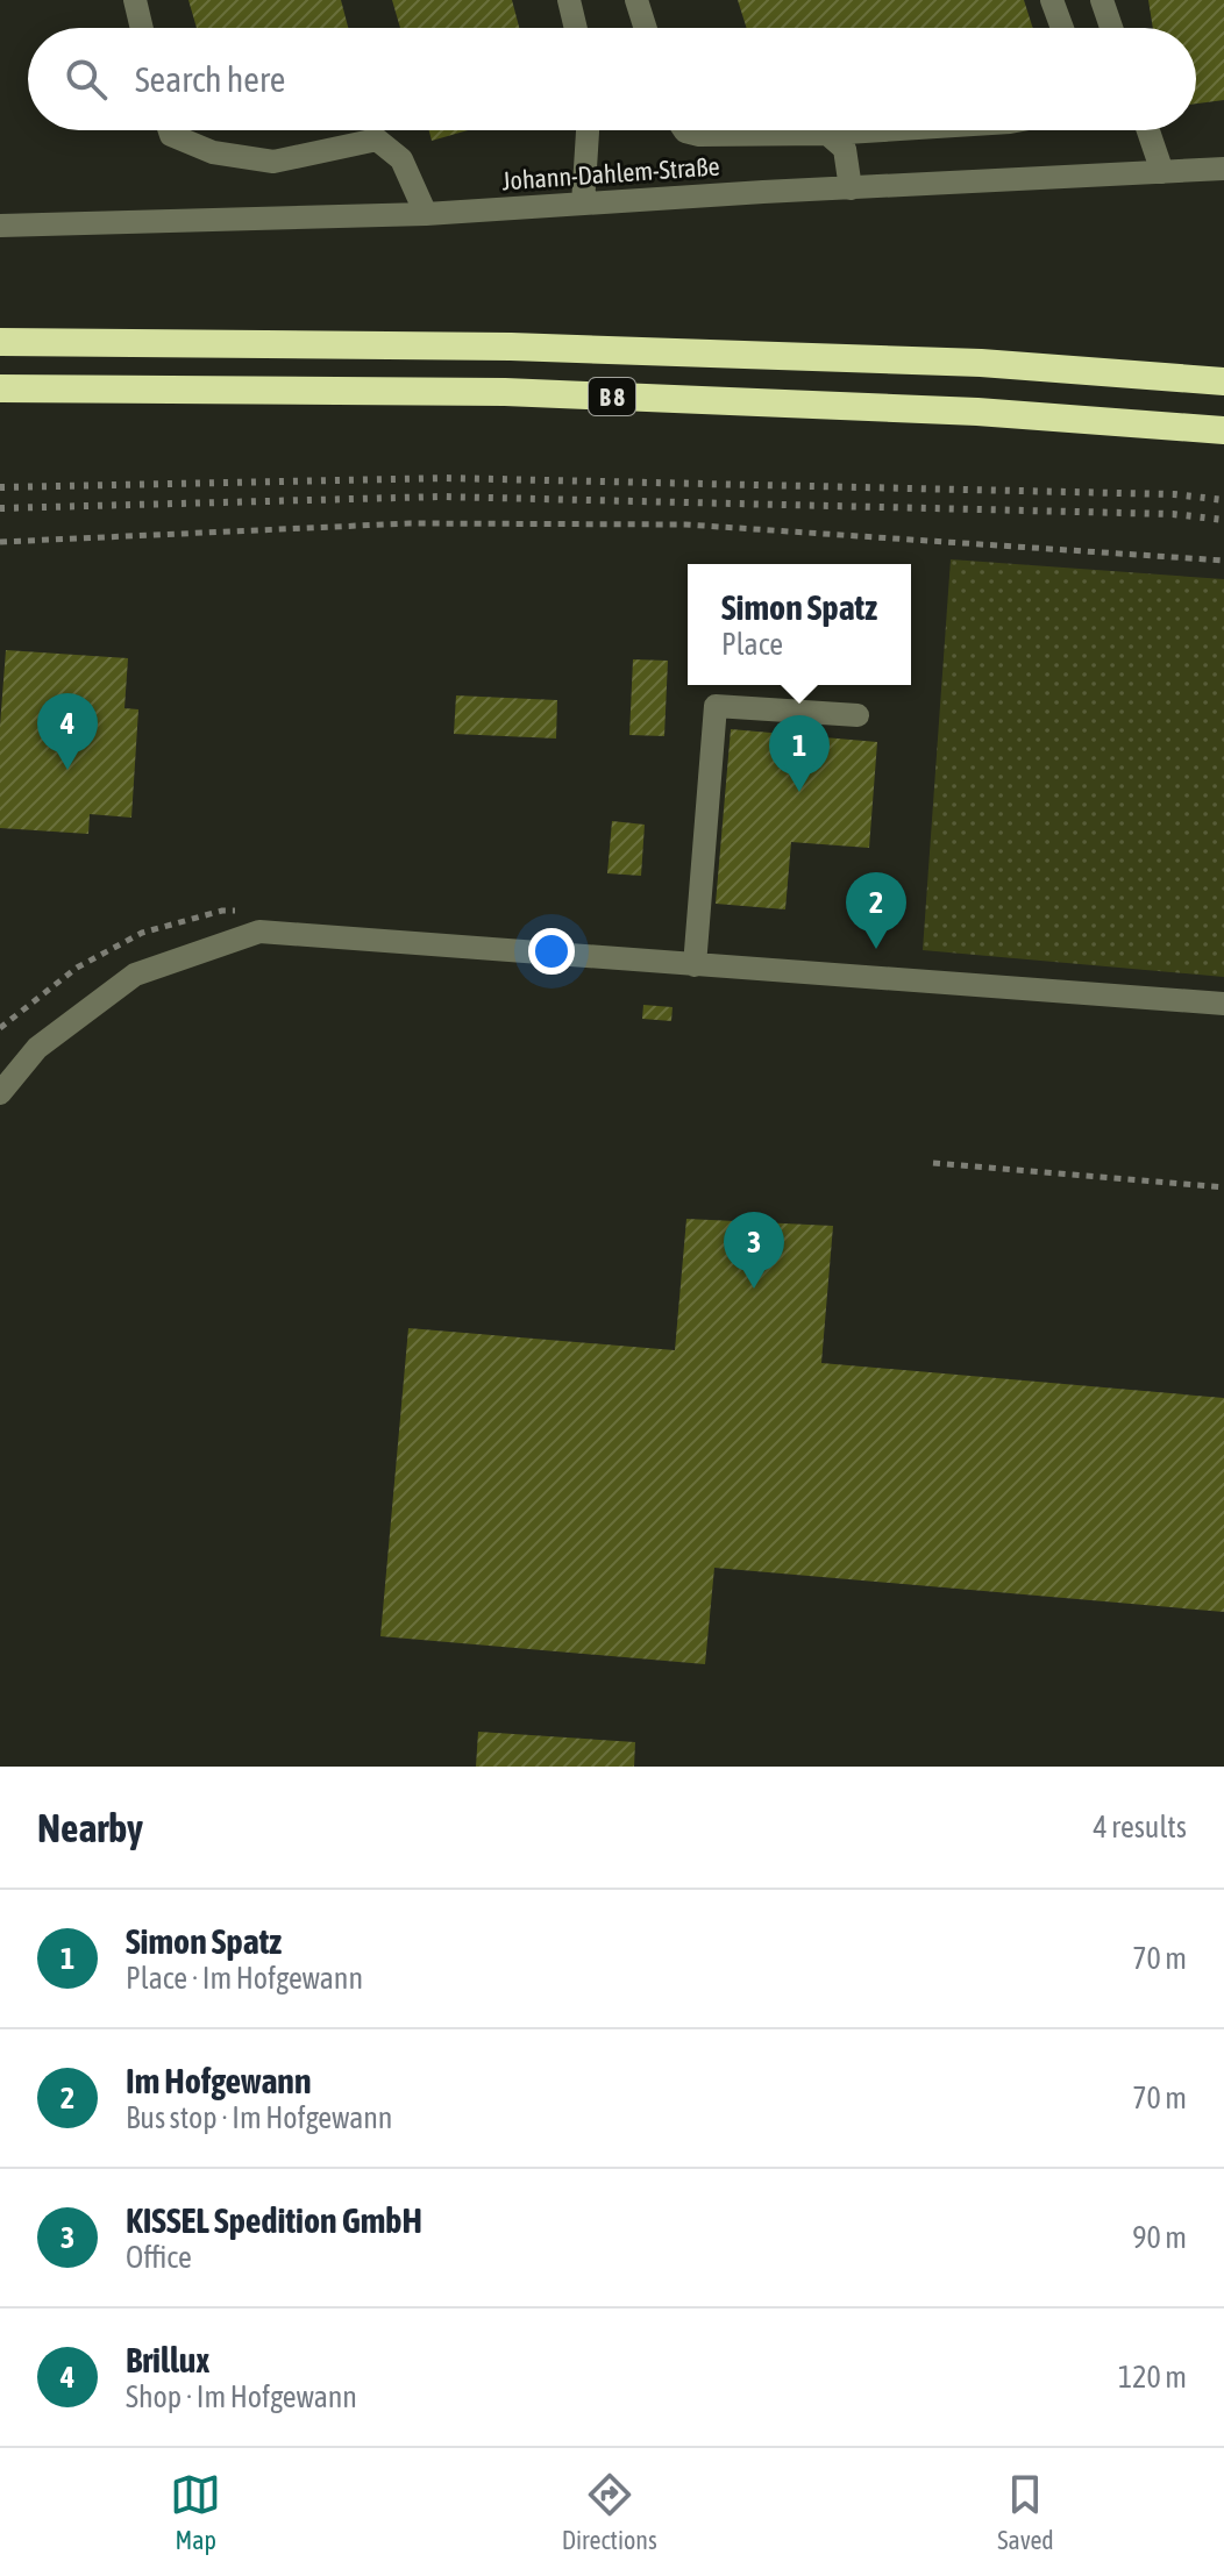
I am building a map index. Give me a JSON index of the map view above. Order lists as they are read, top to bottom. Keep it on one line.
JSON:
{"streets":{"highway":["B 8"],"street":["Johann-Dahlem-Straße"]},"page":{"search":"Search here","popup":["Simon Spatz","Place"],"pins":["4","1","2","3"],"heading":["Nearby","4 results"],"list":[{"mark":"1","name":"Simon Spatz","note":"Place · Im Hofgewann","value":"70 m"},{"mark":"2","name":"Im Hofgewann","note":"Bus stop · Im Hofgewann","value":"70 m"},{"mark":"3","name":"KISSEL Spedition GmbH","note":"Office","value":"90 m"},{"mark":"4","name":"Brillux","note":"Shop · Im Hofgewann","value":"120 m"}],"nav":["Map","Directions","Saved"]}}
